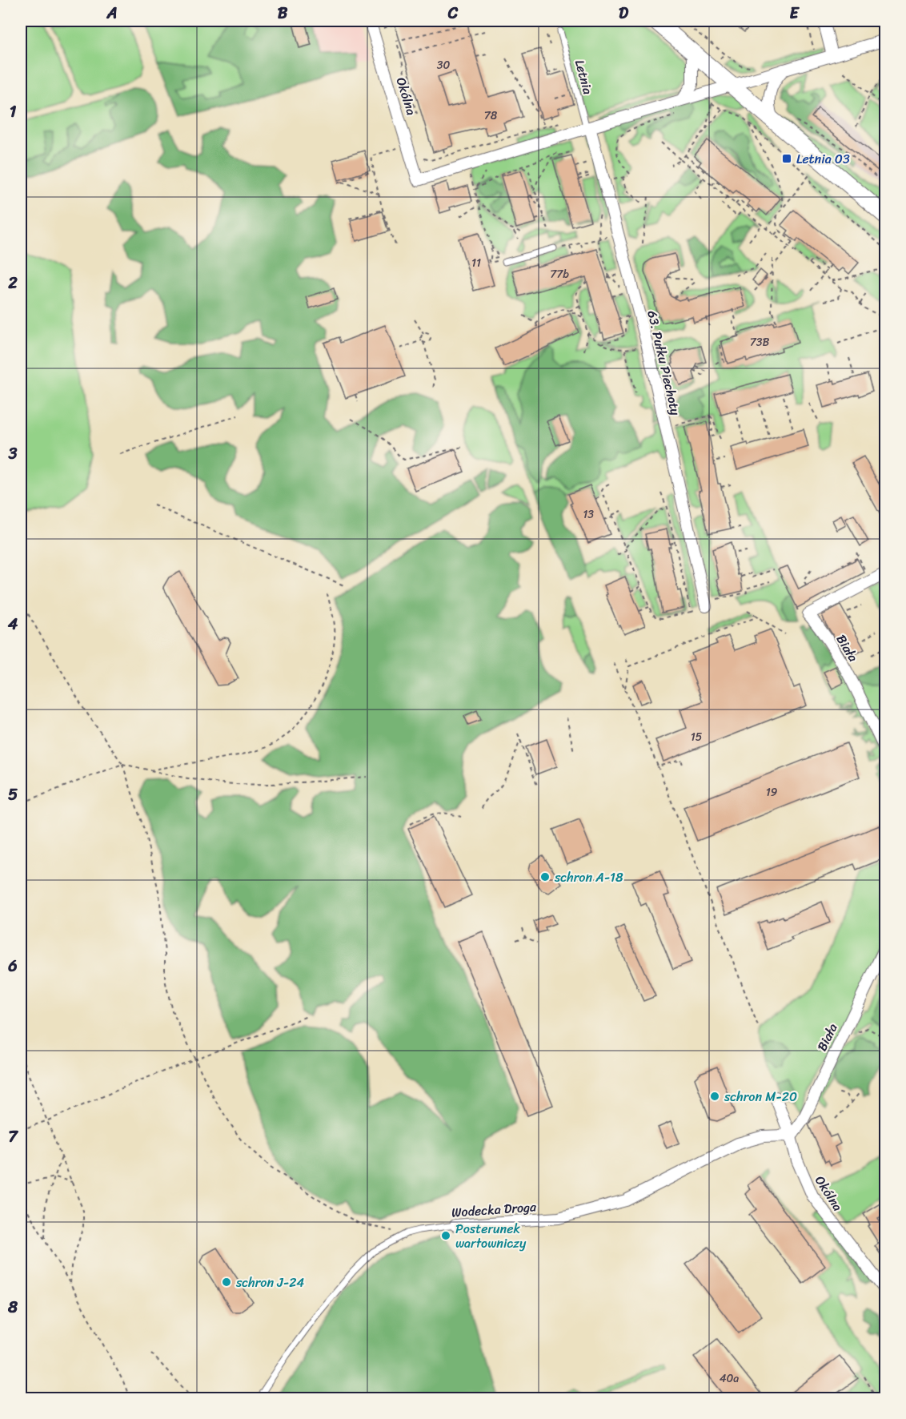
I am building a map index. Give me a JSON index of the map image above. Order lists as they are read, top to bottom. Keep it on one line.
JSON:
{"streets":{"street":["Okólna","63. Pułku Piechoty","Biała","Wodecka Droga"],"lane":["Letnia"]},"crossings":[["Letnia","63. Pułku Piechoty"],["Okólna","Biała"],["Okólna","Wodecka Droga"],["Biała","Wodecka Droga"]],"places":{"transit":["Letnia 03"],"other":["schron A-18","schron M-20","Posterunek wartowniczy","schron J-24"]},"house_numbers":["30","78","11","77b","73B","13","15","19","40a"],"grid":{"columns":["A","B","C","D","E"],"rows":["1","2","3","4","5","6","7","8"]}}
